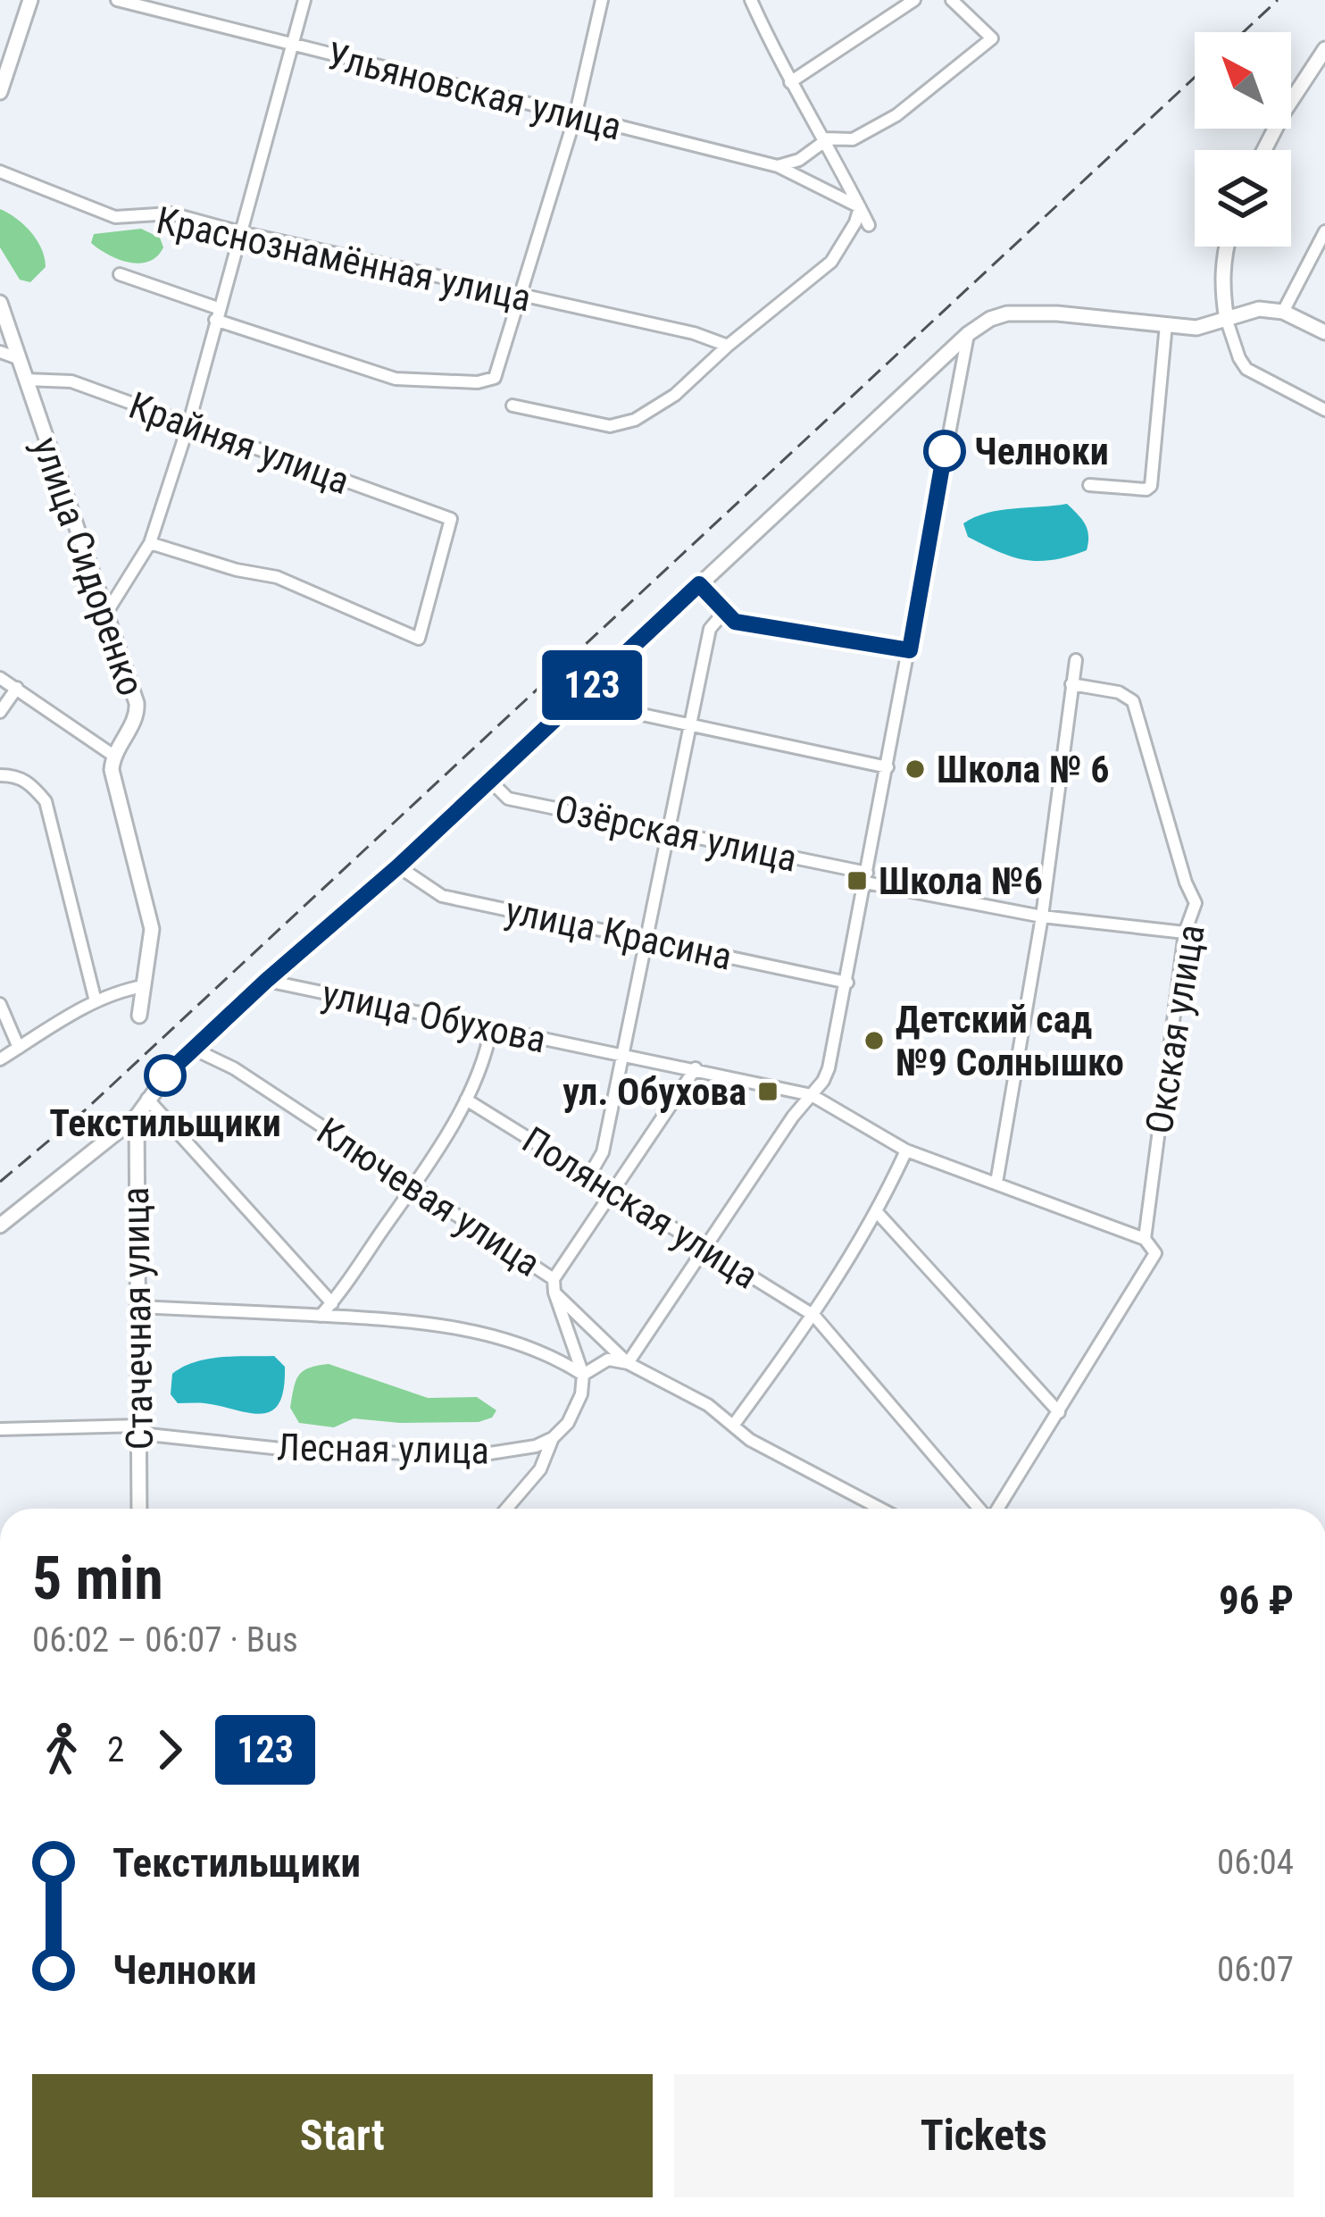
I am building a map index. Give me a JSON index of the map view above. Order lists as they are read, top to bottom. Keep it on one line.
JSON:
{"streets":{"street":["Ульяновская улица","Краснознамённая улица","Крайняя улица","улица Сидоренко","Озёрская улица","улица Красина","улица Обухова","Окская улица","Ключевая улица","Полянская улица","Стачечная улица","Лесная улица"]},"crossings":[["Крайняя улица","улица Сидоренко"],["Озёрская улица","Окская улица"],["улица Обухова","Окская улица"],["Стачечная улица","Лесная улица"]],"places":{"other":["Челноки","Школа № 6","Детский сад №9 Солнышко","Текстильщики"],"transit":["Школа №6","ул. Обухова"]},"lines":["bus line 123"],"north":"top left","page":{"on_map":"123","heading":["5 min","06:02 – 06:07 · Bus","96 ₽"],"legs":["2","123"],"list":[{"name":"Текстильщики","value":"06:04"},{"name":"Челноки","value":"06:07"}],"buttons":["Start","Tickets"]}}
